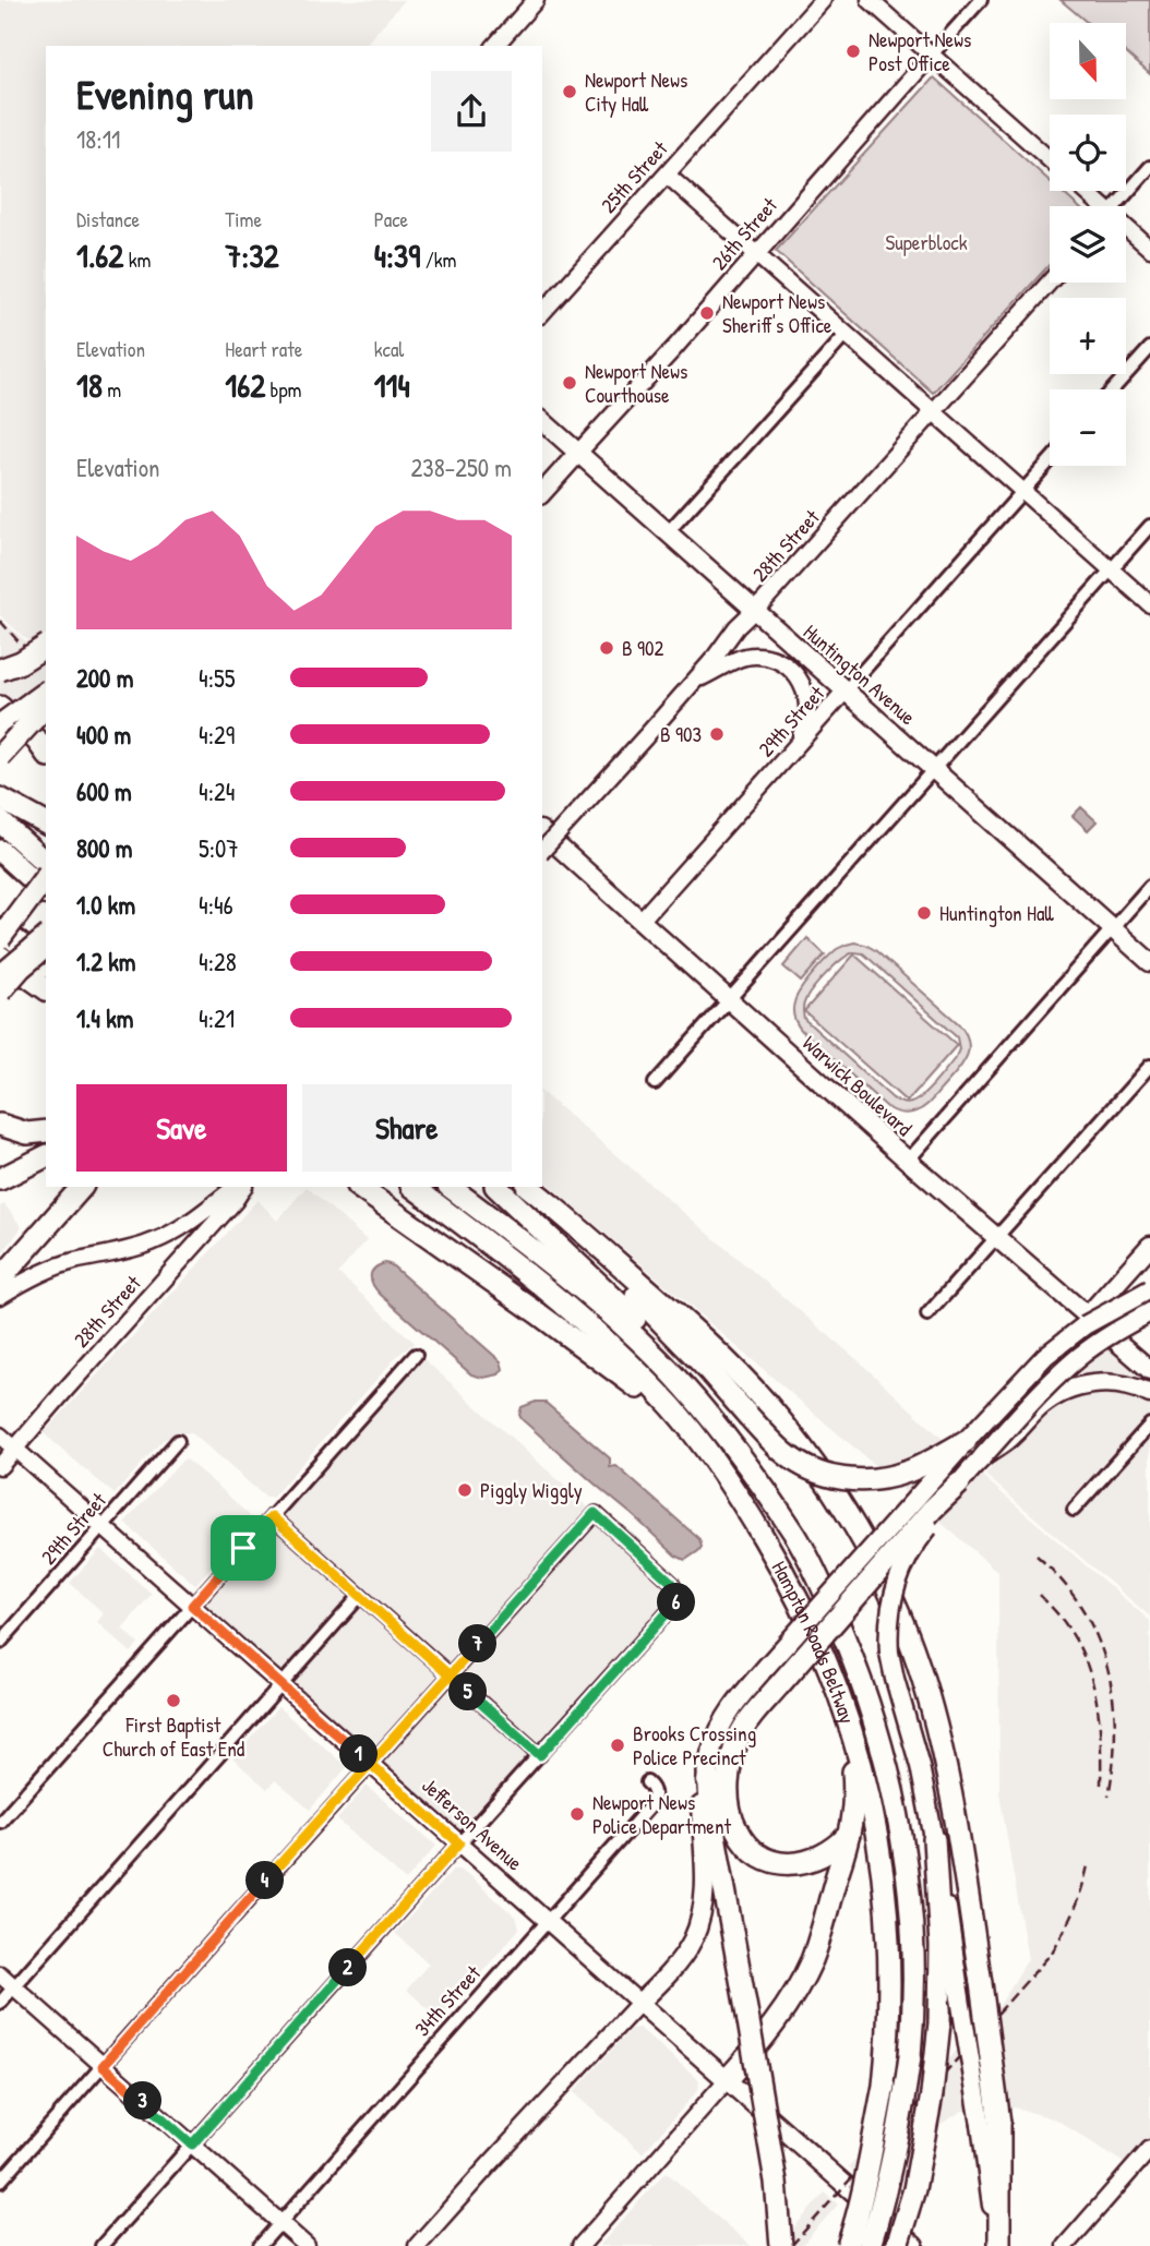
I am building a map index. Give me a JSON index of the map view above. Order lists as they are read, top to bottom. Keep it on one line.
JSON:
{"streets":{"highway":["Hampton Roads Beltway"],"main road":["26th Street","Huntington Avenue","Warwick Boulevard","Jefferson Avenue"],"street":["25th Street","28th Street","29th Street","34th Street"]},"crossings":[["26th Street","Huntington Avenue"],["28th Street","Huntington Avenue"],["28th Street","Jefferson Avenue"],["Huntington Avenue","29th Street"],["29th Street","Warwick Boulevard"],["29th Street","Jefferson Avenue"],["Jefferson Avenue","34th Street"]],"parks":["Superblock"],"places":["Newport News Post Office","Newport News City Hall","Newport News Sheriff's Office","Newport News Courthouse","B 902","B 903","Huntington Hall","Piggly Wiggly","First Baptist Church of East End","Brooks Crossing Police Precinct","Newport News Police Department"],"north":"bottom","page":{"map_buttons":["+","−"],"heading":["Evening run","18:11"],"stats":[["Distance","1.62 km"],["Time","7:32"],["Pace","4:39 /km"],["Elevation","18 m"],["Heart rate","162 bpm"],["kcal","114"]],"chart":["Elevation","238–250 m"],"list":[{"name":"200 m","note":"4:55"},{"name":"400 m","note":"4:29"},{"name":"600 m","note":"4:24"},{"name":"800 m","note":"5:07"},{"name":"1.0 km","note":"4:46"},{"name":"1.2 km","note":"4:28"},{"name":"1.4 km","note":"4:21"}],"buttons":["Save","Share"],"pins":["6","7","5","1","4","2","3"]}}
